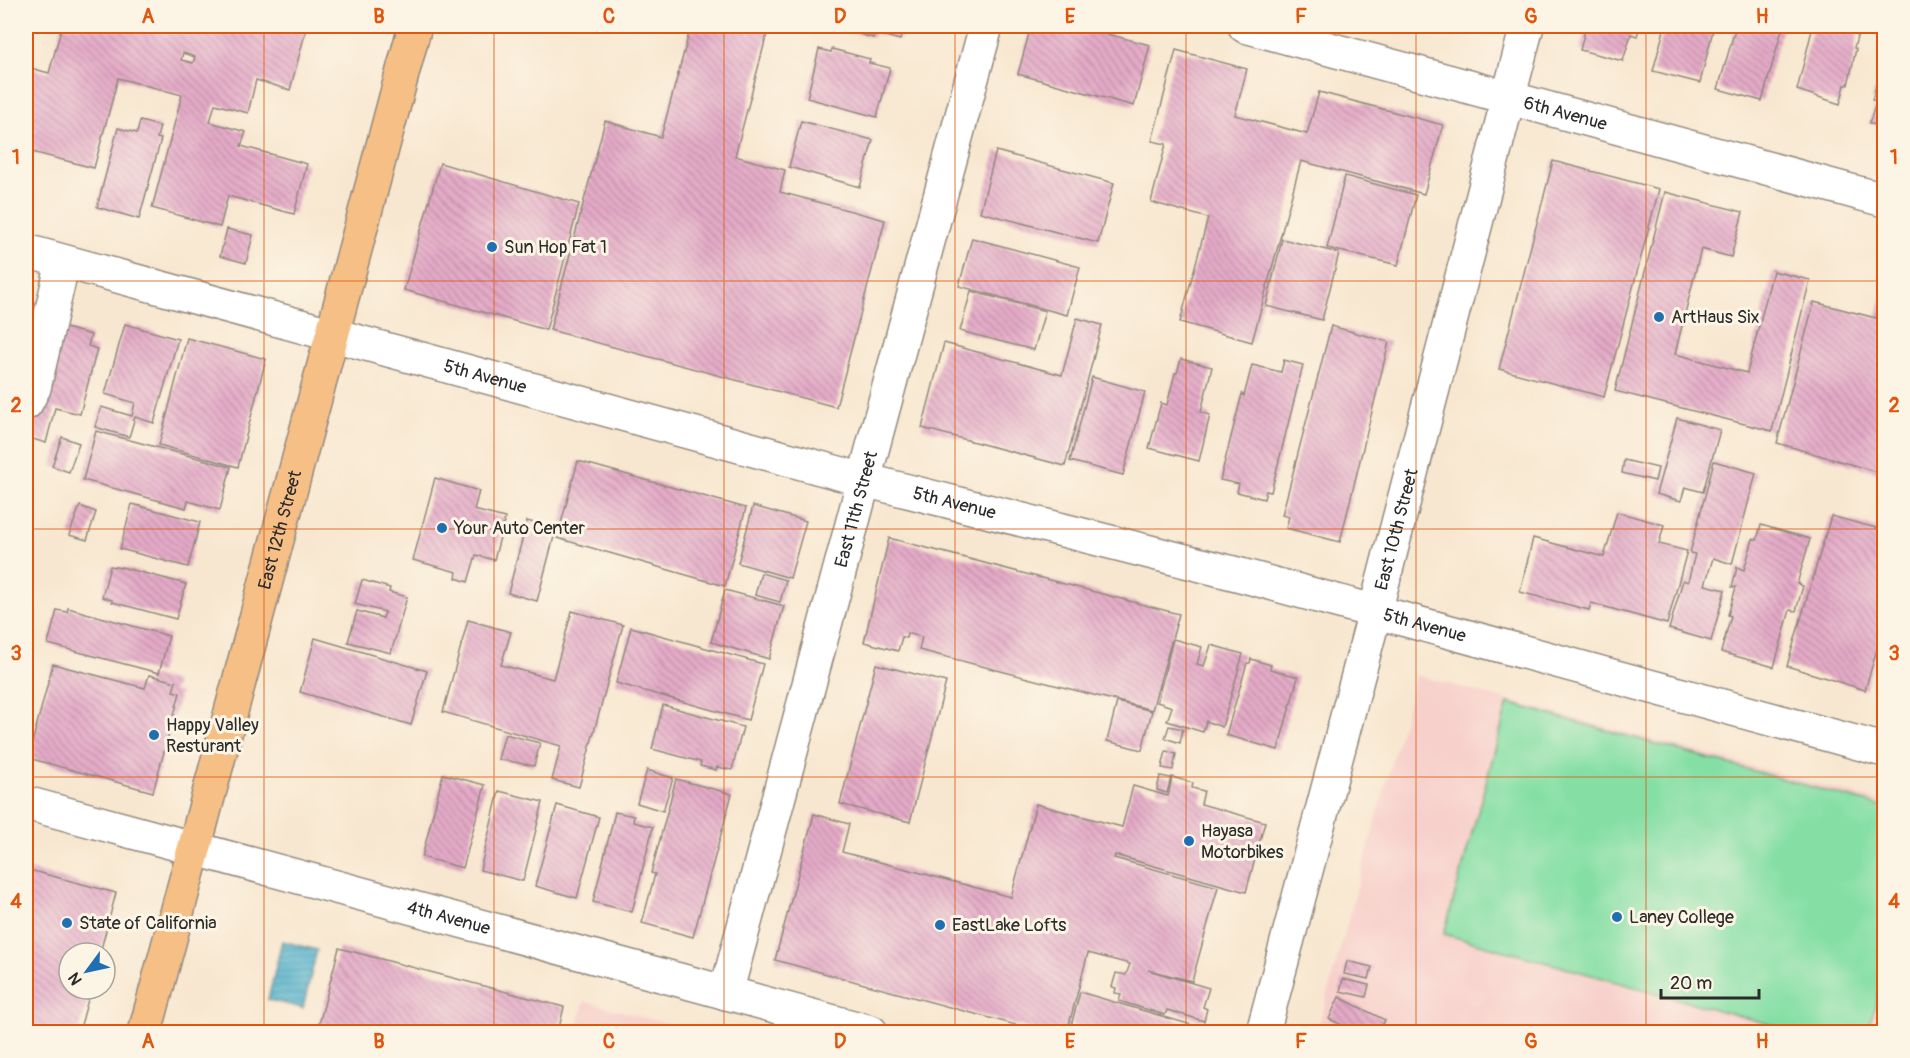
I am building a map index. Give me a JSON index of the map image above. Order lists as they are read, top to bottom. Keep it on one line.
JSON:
{"streets":{"main road":["East 12th Street"],"street":["6th Avenue","5th Avenue","East 11th Street","East 10th Street","4th Avenue"]},"crossings":[["6th Avenue","East 10th Street"],["5th Avenue","East 11th Street"],["5th Avenue","East 12th Street"],["5th Avenue","East 10th Street"],["East 11th Street","4th Avenue"],["East 12th Street","4th Avenue"]],"places":["Sun Hop Fat 1","ArtHaus Six","Your Auto Center","Happy Valley Resturant","Hayasa Motorbikes","Laney College","State of California","EastLake Lofts"],"scale_bar":"20 m","north":"bottom left","grid":{"columns":["A","B","C","D","E","F","G","H"],"rows":["1","2","3","4"]}}
